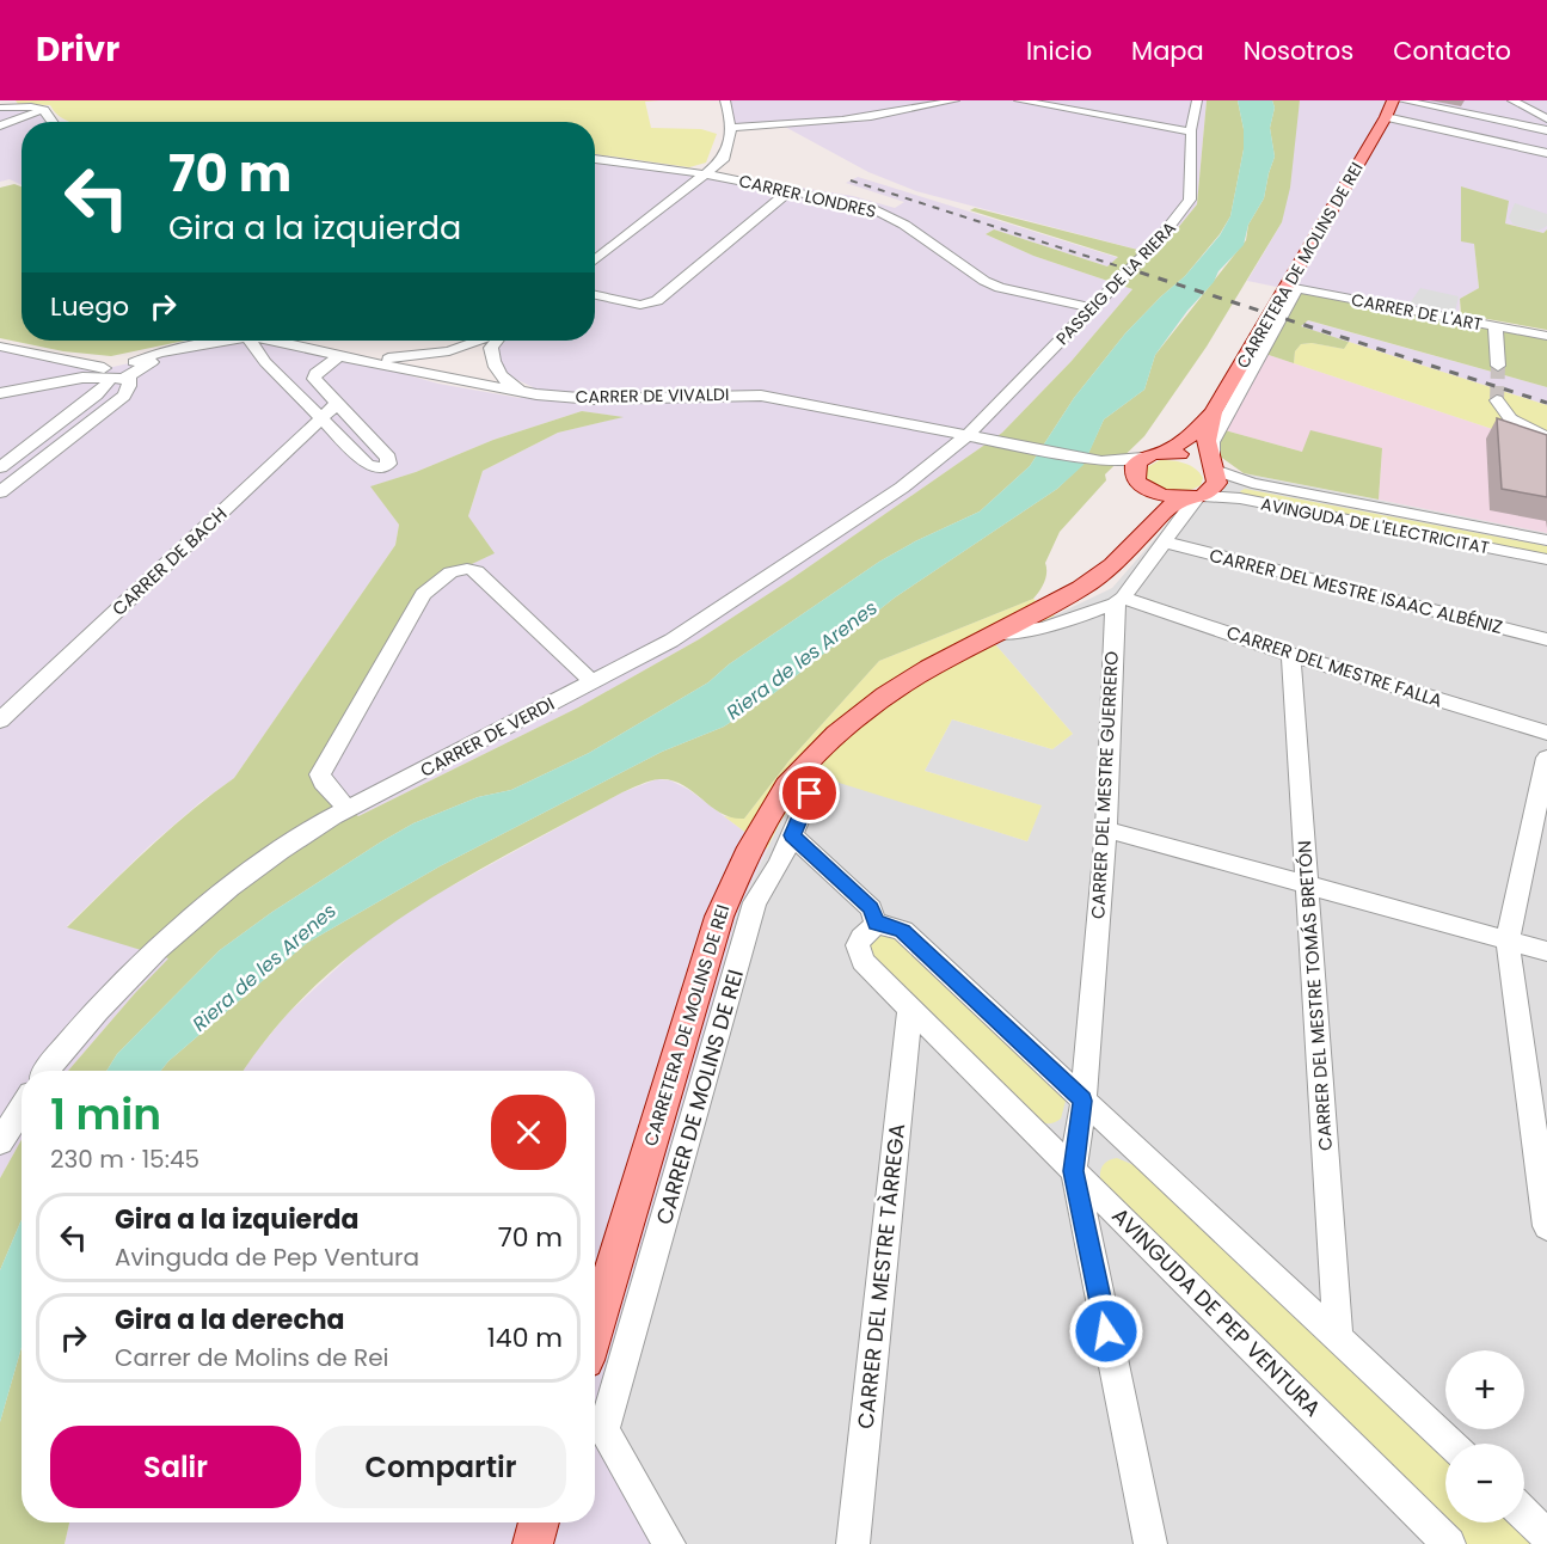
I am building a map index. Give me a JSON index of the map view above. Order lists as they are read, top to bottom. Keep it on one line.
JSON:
{"streets":{"main road":["CARRETERA DE MOLINS DE REI"],"street":["CARRER LONDRES","PASSEIG DE LA RIERA","CARRER DE L'ART","CARRER DE VIVALDI","AVINGUDA DE L'ELECTRICITAT","CARRER DE BACH","CARRER DEL MESTRE ISAAC ALBÉNIZ","CARRER DEL MESTRE FALLA","CARRER DE VERDI","CARRER DEL MESTRE GUERRERO","CARRER DEL MESTRE TOMÁS BRETÓN","CARRER DE MOLINS DE REI","CARRER DEL MESTRE TÀRREGA","AVINGUDA DE PEP VENTURA"]},"crossings":[["CARRER LONDRES","PASSEIG DE LA RIERA"],["CARRETERA DE MOLINS DE REI","CARRER DE L'ART"],["CARRETERA DE MOLINS DE REI","CARRER DE VIVALDI"],["CARRETERA DE MOLINS DE REI","AVINGUDA DE L'ELECTRICITAT"],["CARRETERA DE MOLINS DE REI","CARRER DEL MESTRE FALLA"],["CARRETERA DE MOLINS DE REI","CARRER DEL MESTRE GUERRERO"],["CARRETERA DE MOLINS DE REI","CARRER DE MOLINS DE REI"],["PASSEIG DE LA RIERA","CARRER DE VIVALDI"],["PASSEIG DE LA RIERA","CARRER DE VERDI"],["CARRER DE VIVALDI","CARRER DE VERDI"],["CARRER DEL MESTRE FALLA","CARRER DEL MESTRE GUERRERO"],["CARRER DEL MESTRE FALLA","CARRER DEL MESTRE TOMÁS BRETÓN"],["CARRER DEL MESTRE GUERRERO","AVINGUDA DE PEP VENTURA"],["CARRER DEL MESTRE TÀRREGA","AVINGUDA DE PEP VENTURA"]],"water":["Riera de les Arenes"],"page":{"header":"Drivr","nav":["Inicio","Mapa","Nosotros","Contacto"],"turn":["70 m","Gira a la izquierda"],"then":"Luego","heading":["1 min","230 m · 15:45"],"list":[{"name":"Gira a la izquierda","note":"Avinguda de Pep Ventura","value":"70 m"},{"name":"Gira a la derecha","note":"Carrer de Molins de Rei","value":"140 m"}],"map_buttons":["+","−"],"buttons":["Salir","Compartir"]}}
